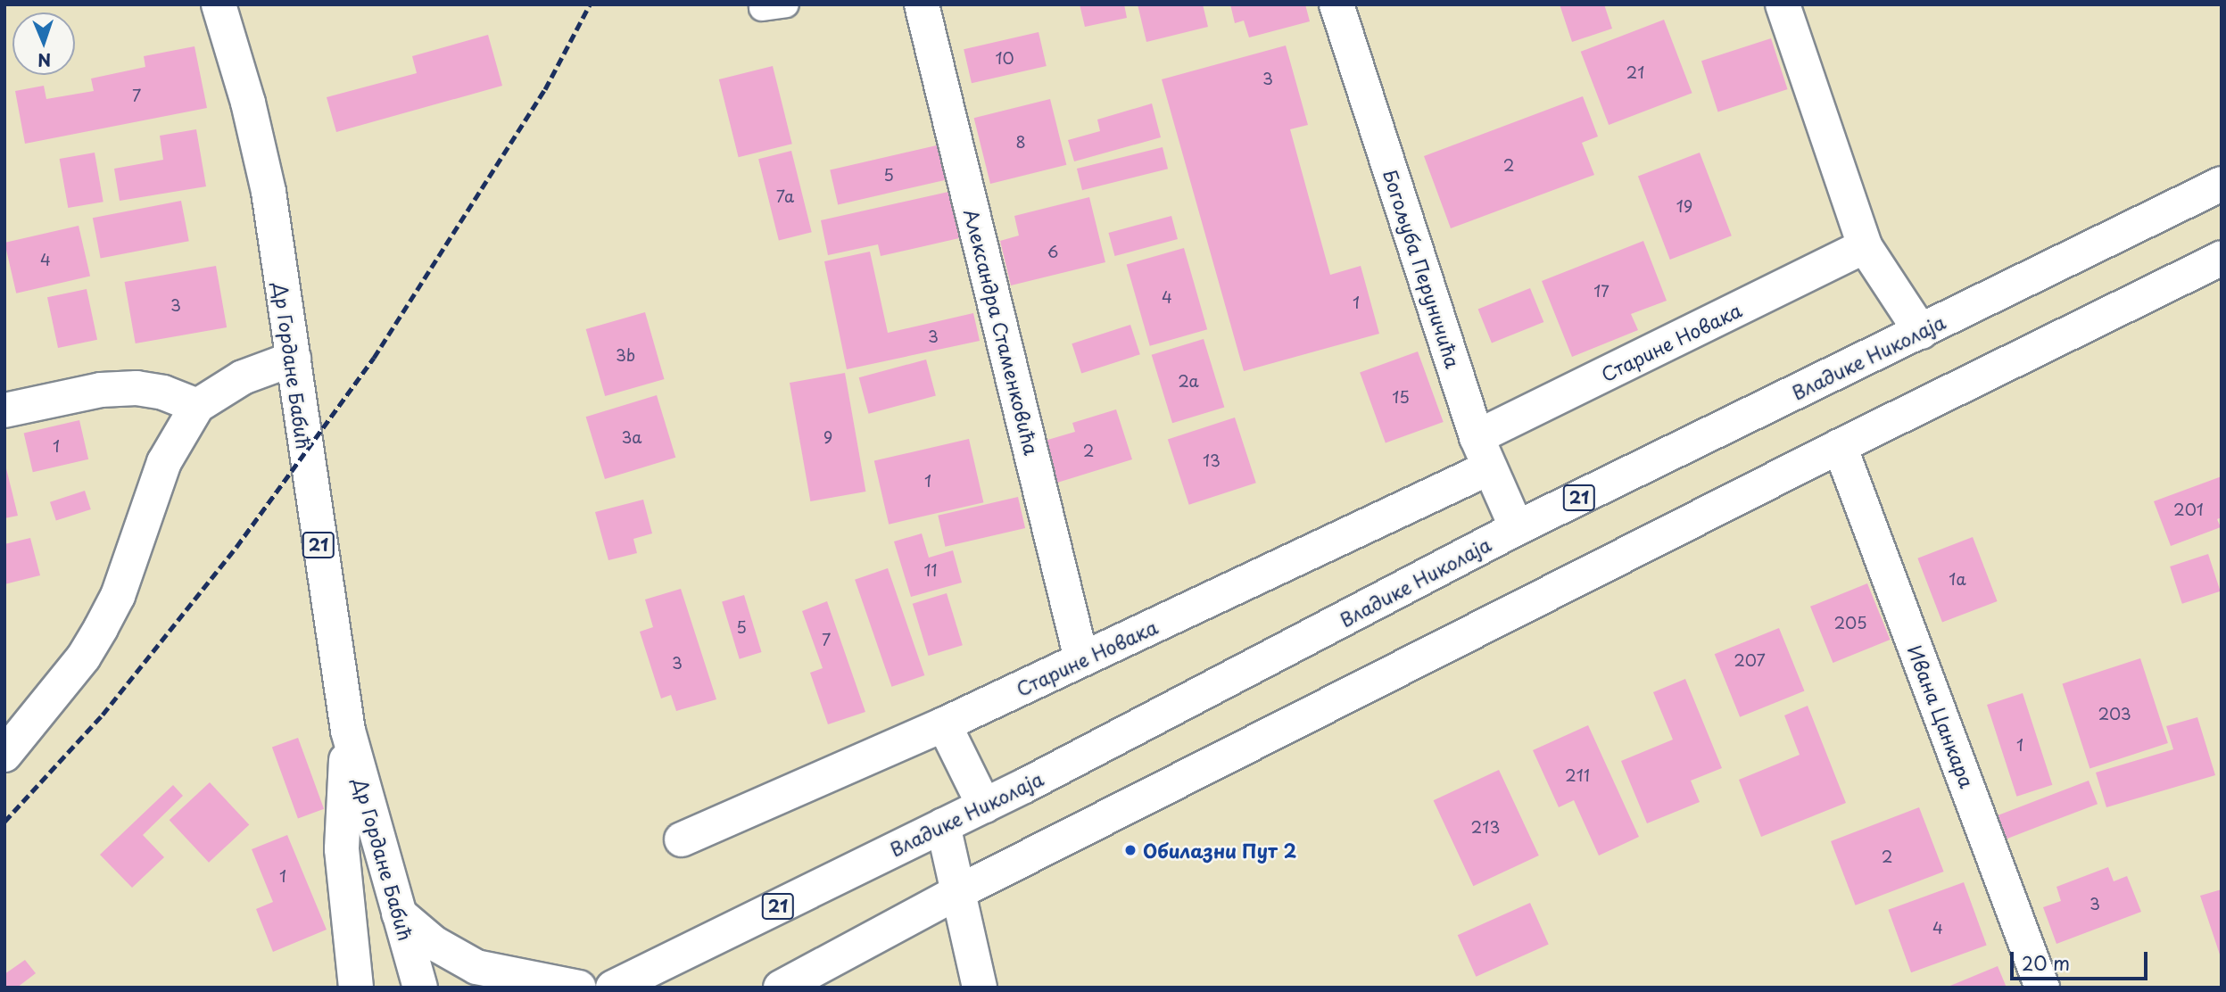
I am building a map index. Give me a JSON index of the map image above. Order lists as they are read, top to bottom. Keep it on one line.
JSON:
{"streets":{"main road":["Богољуба Перуничића","Александра Стаменковића","Старине Новака","Владике Николаја","Др Гордане Бабић","21","Ивана Цанкара"]},"crossings":[["Богољуба Перуничића","Старине Новака"],["Богољуба Перуничића","Владике Николаја"],["Александра Стаменковића","Старине Новака"]],"places":["Обилазни Пут 2"],"house_numbers":["10","21","3","7","8","2","5","7a","19","6","4","17","4","1","3","3","3b","2a","15","3a","9","1","2","13","1","201","11","1a","205","5","7","207","3","203","1","211","213","2","1","3","4"],"scale_bar":"20 m","north":"bottom"}
